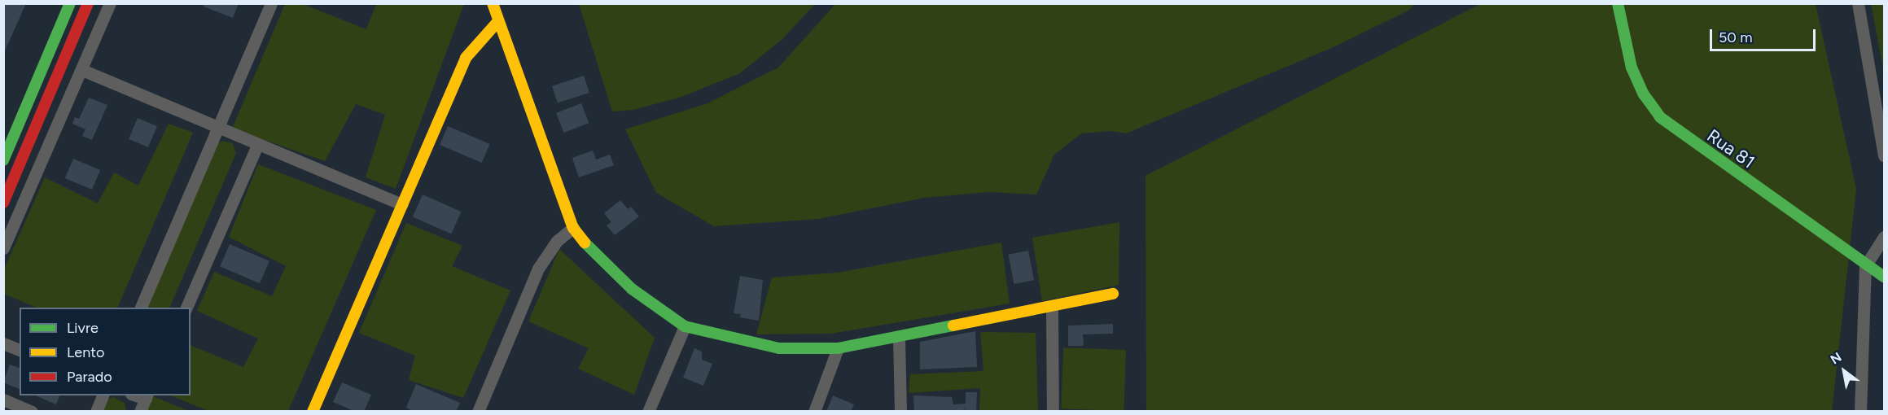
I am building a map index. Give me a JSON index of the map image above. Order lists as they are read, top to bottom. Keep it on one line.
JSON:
{"streets":{"street":["Rua 81"]},"legend":["Livre","Lento","Parado"],"scale_bar":"50 m","north":"top left"}
